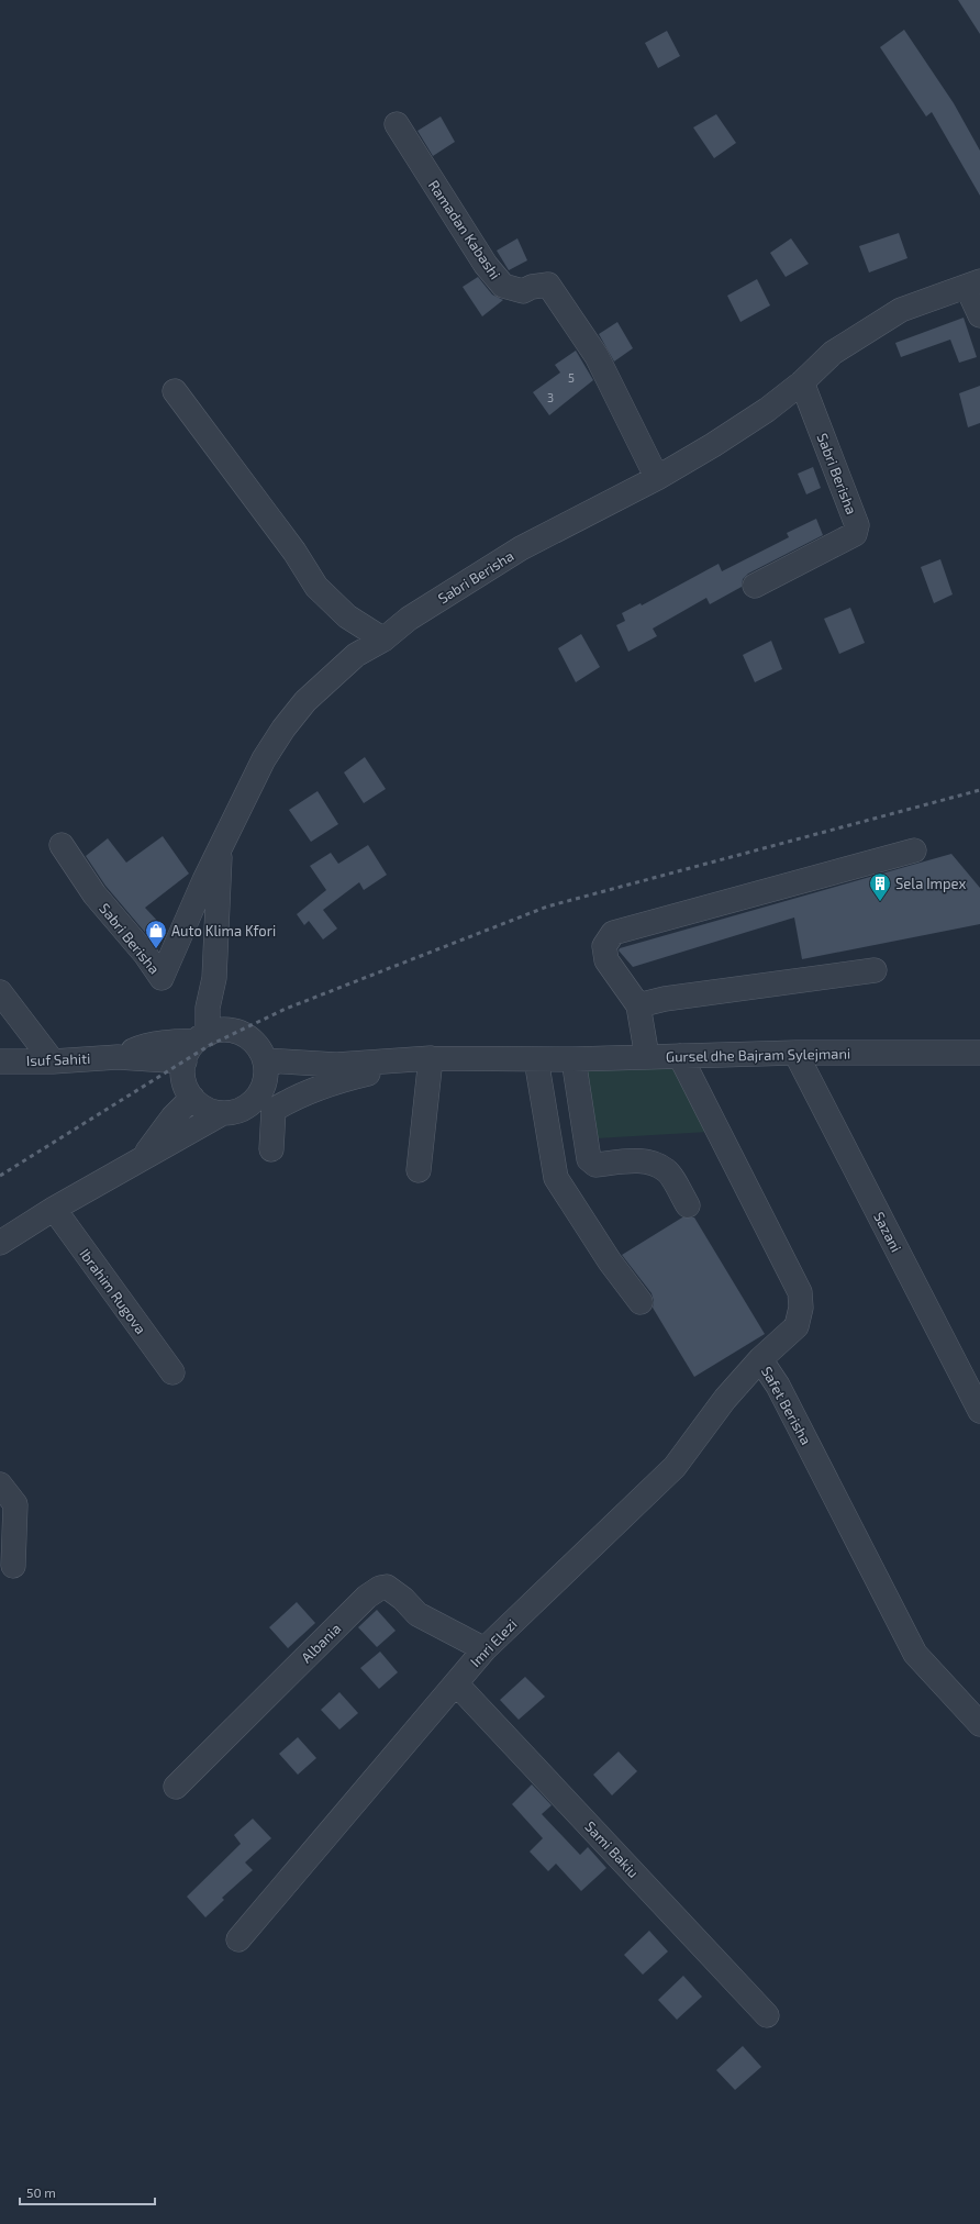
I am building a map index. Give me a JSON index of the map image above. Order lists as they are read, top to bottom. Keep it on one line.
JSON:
{"streets":{"street":["Ramadan Kabashi","Sabri Berisha","Gursel dhe Bajram Sylejmani","Isuf Sahiti","Sazani","Ibrahim Rugova","Safet Berisha","Albania","Imri Elezi","Sami Bakiu"]},"crossings":[["Ramadan Kabashi","Sabri Berisha"],["Sabri Berisha","Gursel dhe Bajram Sylejmani"],["Sabri Berisha","Isuf Sahiti"],["Gursel dhe Bajram Sylejmani","Isuf Sahiti"],["Gursel dhe Bajram Sylejmani","Sazani"],["Gursel dhe Bajram Sylejmani","Safet Berisha"],["Safet Berisha","Imri Elezi"],["Albania","Imri Elezi"],["Imri Elezi","Sami Bakiu"]],"places":{"building":["Sela Impex"],"shop":["Auto Klima Kfori"]},"house_numbers":["5","3"],"scale_bar":"50 m"}
